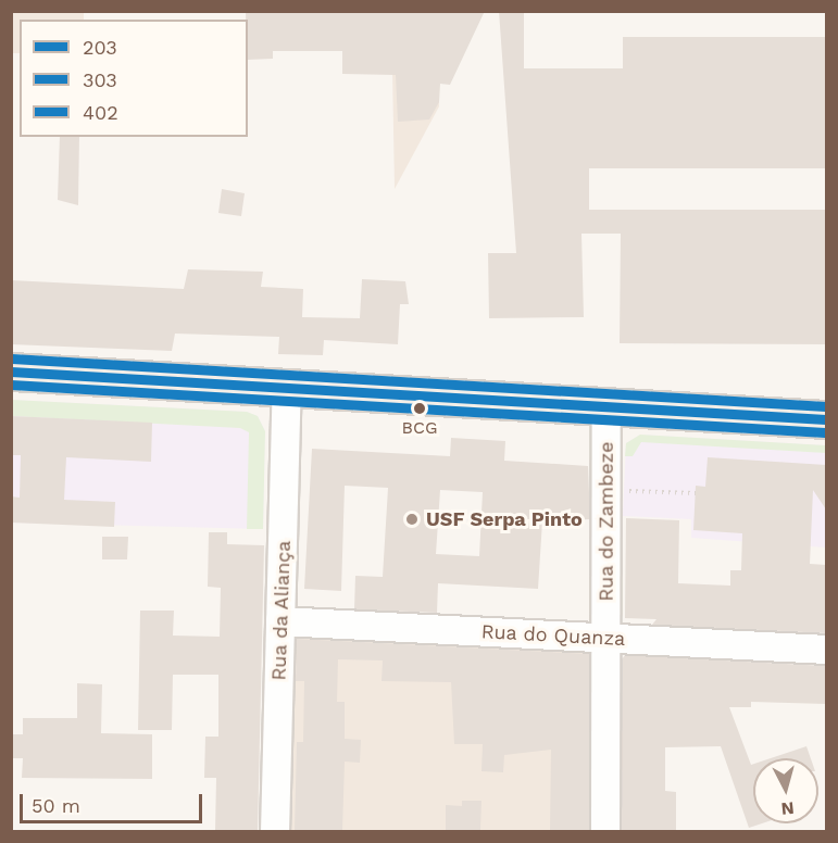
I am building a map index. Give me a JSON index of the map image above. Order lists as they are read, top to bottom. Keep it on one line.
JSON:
{"streets":{"street":["Rua do Zambeze","Rua da Aliança","Rua do Quanza"]},"crossings":[["Rua do Zambeze","Rua do Quanza"],["Rua da Aliança","Rua do Quanza"]],"places":["BCG","USF Serpa Pinto"],"lines":["transit line 402","transit line 203","transit line 303"],"legend":["203","303","402"],"scale_bar":"50 m","north":"bottom"}
